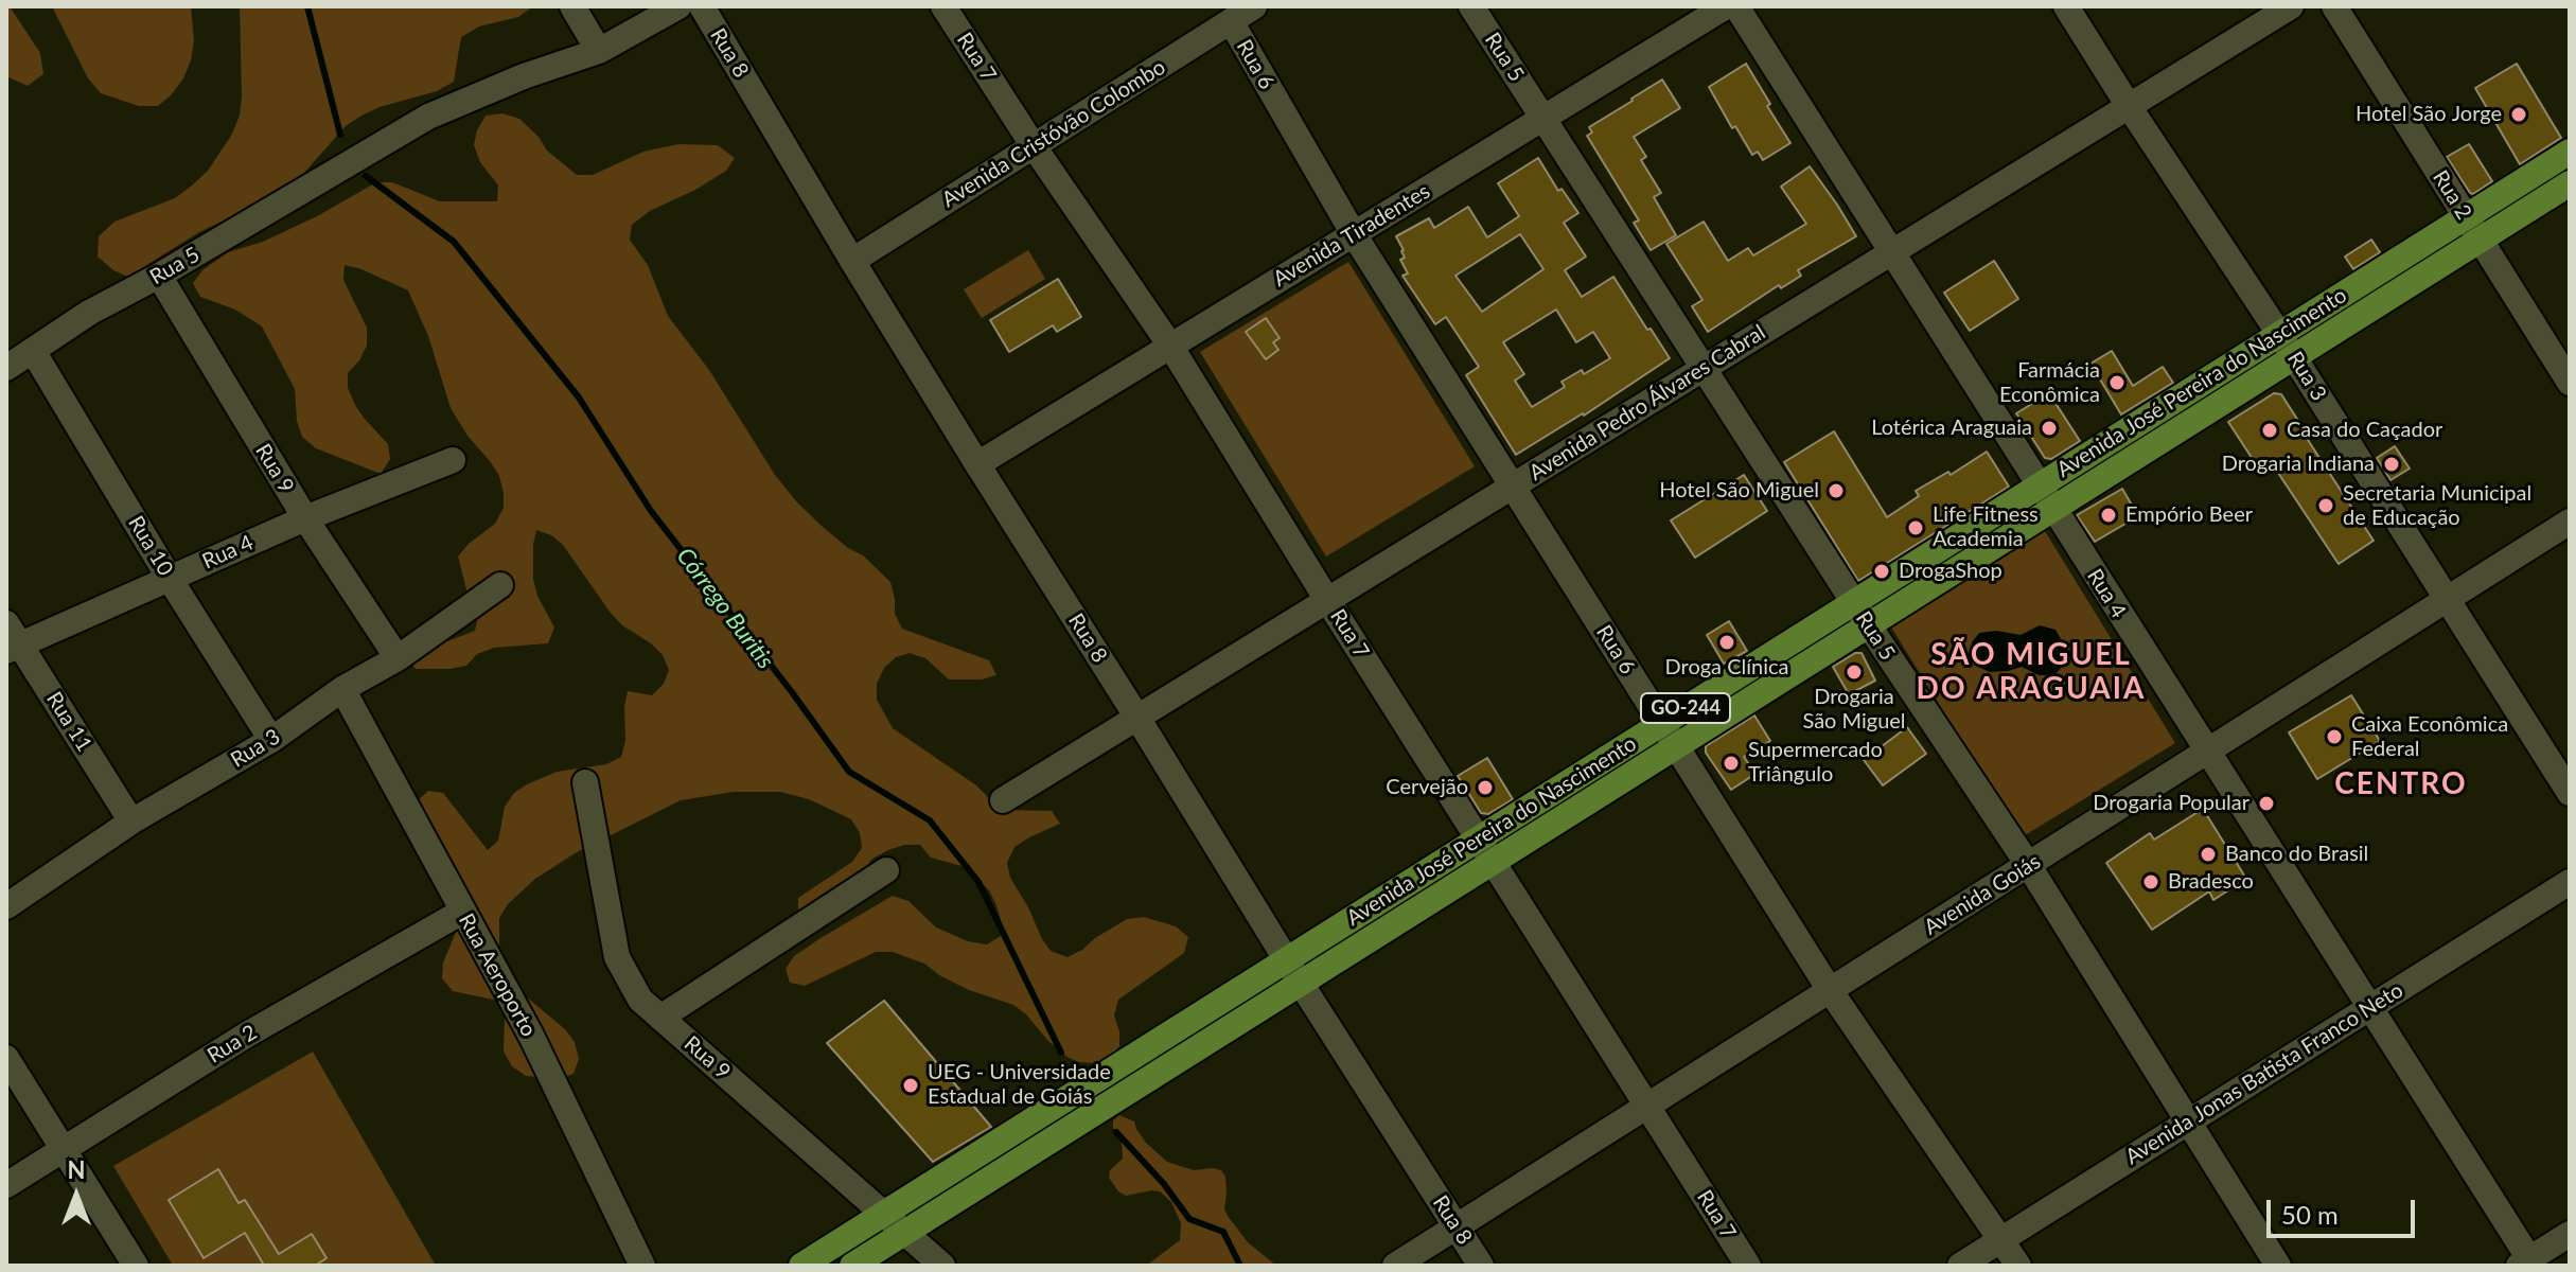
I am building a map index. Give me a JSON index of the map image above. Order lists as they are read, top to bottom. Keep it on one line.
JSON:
{"streets":{"main road":["Avenida José Pereira do Nascimento","GO-244"],"street":["Rua 8","Rua 7","Rua 5","Rua 6","Avenida Cristóvão Colombo","Rua 2","Avenida Tiradentes","Rua 3","Avenida Pedro Álvares Cabral","Rua 9","Rua 10","Rua 4","Rua 11","Avenida Goiás","Rua Aeroporto","Avenida Jonas Batista Franco Neto"]},"crossings":[["Rua 8","Avenida Cristóvão Colombo"],["Rua 8","Avenida Tiradentes"],["Rua 8","Avenida José Pereira do Nascimento"],["Rua 8","Avenida Pedro Álvares Cabral"],["Rua 8","Avenida Goiás"],["Rua 7","Avenida Cristóvão Colombo"],["Rua 7","Avenida Tiradentes"],["Rua 7","Avenida José Pereira do Nascimento"],["Rua 7","Avenida Pedro Álvares Cabral"],["Rua 7","Avenida Goiás"],["Rua 5","Avenida Tiradentes"],["Rua 5","Avenida José Pereira do Nascimento"],["Rua 5","Avenida Pedro Álvares Cabral"],["Rua 5","Rua 9"],["Rua 5","Rua 10"],["Rua 5","Avenida Goiás"],["Rua 5","Avenida Jonas Batista Franco Neto"],["Rua 6","Avenida Cristóvão Colombo"],["Rua 6","Avenida Tiradentes"],["Rua 6","Avenida José Pereira do Nascimento"],["Rua 6","Avenida Pedro Álvares Cabral"],["Rua 6","Avenida Goiás"],["Rua 6","Avenida Jonas Batista Franco Neto"],["Rua 2","Avenida José Pereira do Nascimento"],["Rua 2","Rua Aeroporto"],["Rua 3","Avenida José Pereira do Nascimento"],["Rua 3","Avenida Pedro Álvares Cabral"],["Rua 3","Rua 9"],["Rua 3","Rua 10"],["Rua 3","Rua 11"],["Rua 3","Avenida Goiás"],["Rua 3","Rua Aeroporto"],["Avenida José Pereira do Nascimento","Rua 9"],["Avenida José Pereira do Nascimento","Rua 4"],["Avenida Pedro Álvares Cabral","Rua 4"],["Rua 9","Rua 4"],["Rua 10","Rua 4"],["Rua 4","Rua 11"],["Rua 4","Avenida Goiás"],["Rua 4","Avenida Jonas Batista Franco Neto"]],"districts":["SÃO MIGUEL DO ARAGUAIA","CENTRO"],"water":["Córrego Buritis"],"places":["Hotel São Jorge","Farmácia Econômica","Lotérica Araguaia","Casa do Caçador","Drogaria Indiana","Hotel São Miguel","Secretaria Municipal de Educação","Empório Beer","Life Fitness Academia","DrogaShop","Droga Clínica","Drogaria São Miguel","Caixa Econômica Federal","Supermercado Triângulo","Cervejão","Drogaria Popular","Banco do Brasil","Bradesco","UEG - Universidade Estadual de Goiás"],"scale_bar":"50 m","north":"top"}
